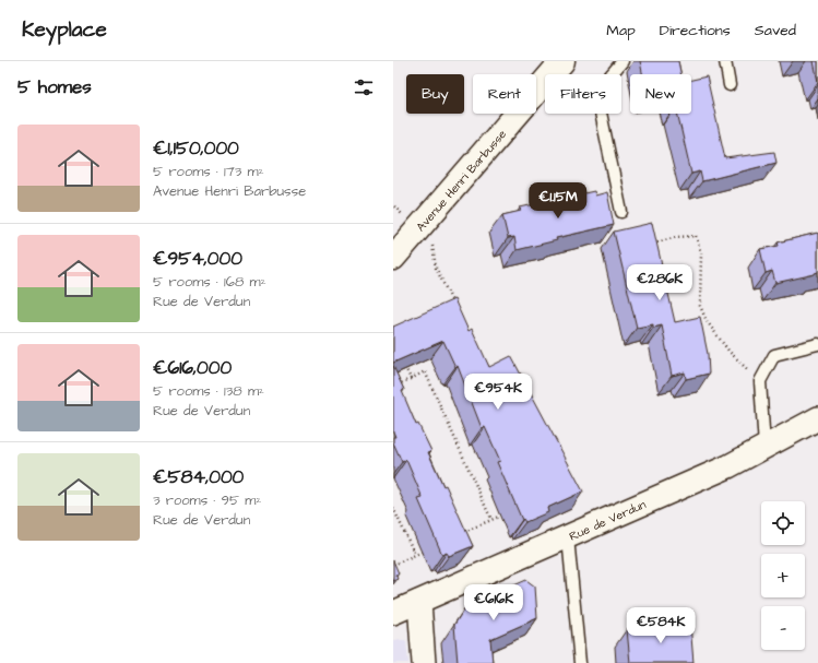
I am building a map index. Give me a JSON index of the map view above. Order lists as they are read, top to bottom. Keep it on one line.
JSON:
{"streets":{"main road":["Avenue Henri Barbusse"],"street":["Rue de Verdun"]},"page":{"header":"Keyplace","nav":["Map","Directions","Saved"],"heading":"5 homes","chip":["Buy","Rent","Filters","New"],"list":[{"name":"€1,150,000","note":"5 rooms · 173 m² · Avenue Henri Barbusse"},{"name":"€954,000","note":"5 rooms · 168 m² · Rue de Verdun"},{"name":"€616,000","note":"5 rooms · 138 m² · Rue de Verdun"},{"name":"€584,000","note":"3 rooms · 95 m² · Rue de Verdun"}],"price":["€1.15M","€286K","€954K","€616K","€584K"],"map_buttons":["+","−"]}}
